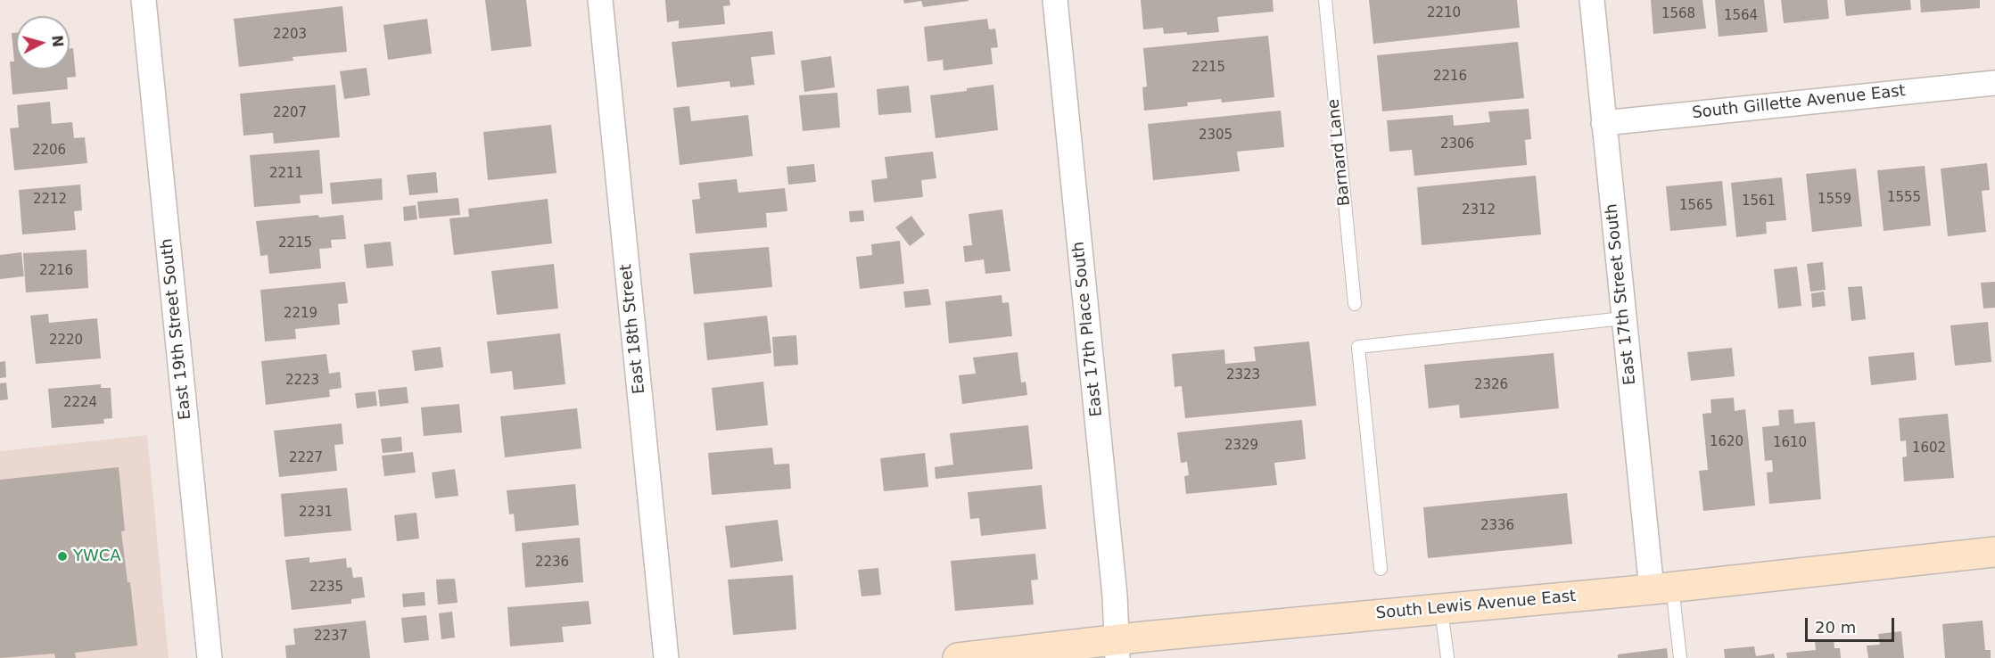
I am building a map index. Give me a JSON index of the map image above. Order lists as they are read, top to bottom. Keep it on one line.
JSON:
{"streets":{"main road":["South Lewis Avenue East"],"street":["South Gillette Avenue East","East 17th Street South","East 19th Street South","East 18th Street","East 17th Place South"],"lane":["Barnard Lane"]},"crossings":[["South Gillette Avenue East","East 17th Street South"],["East 17th Street South","South Lewis Avenue East"],["East 17th Place South","South Lewis Avenue East"]],"places":["YWCA"],"house_numbers":["2210","1568","1564","2203","2215","2216","2207","2305","2306","2206","2211","1555","2212","1559","1561","1565","2312","2215","2216","2219","2220","2323","2223","2326","2224","1620","1610","2329","1602","2227","2231","2336","2236","2235","2237"],"scale_bar":"20 m","north":"right"}
